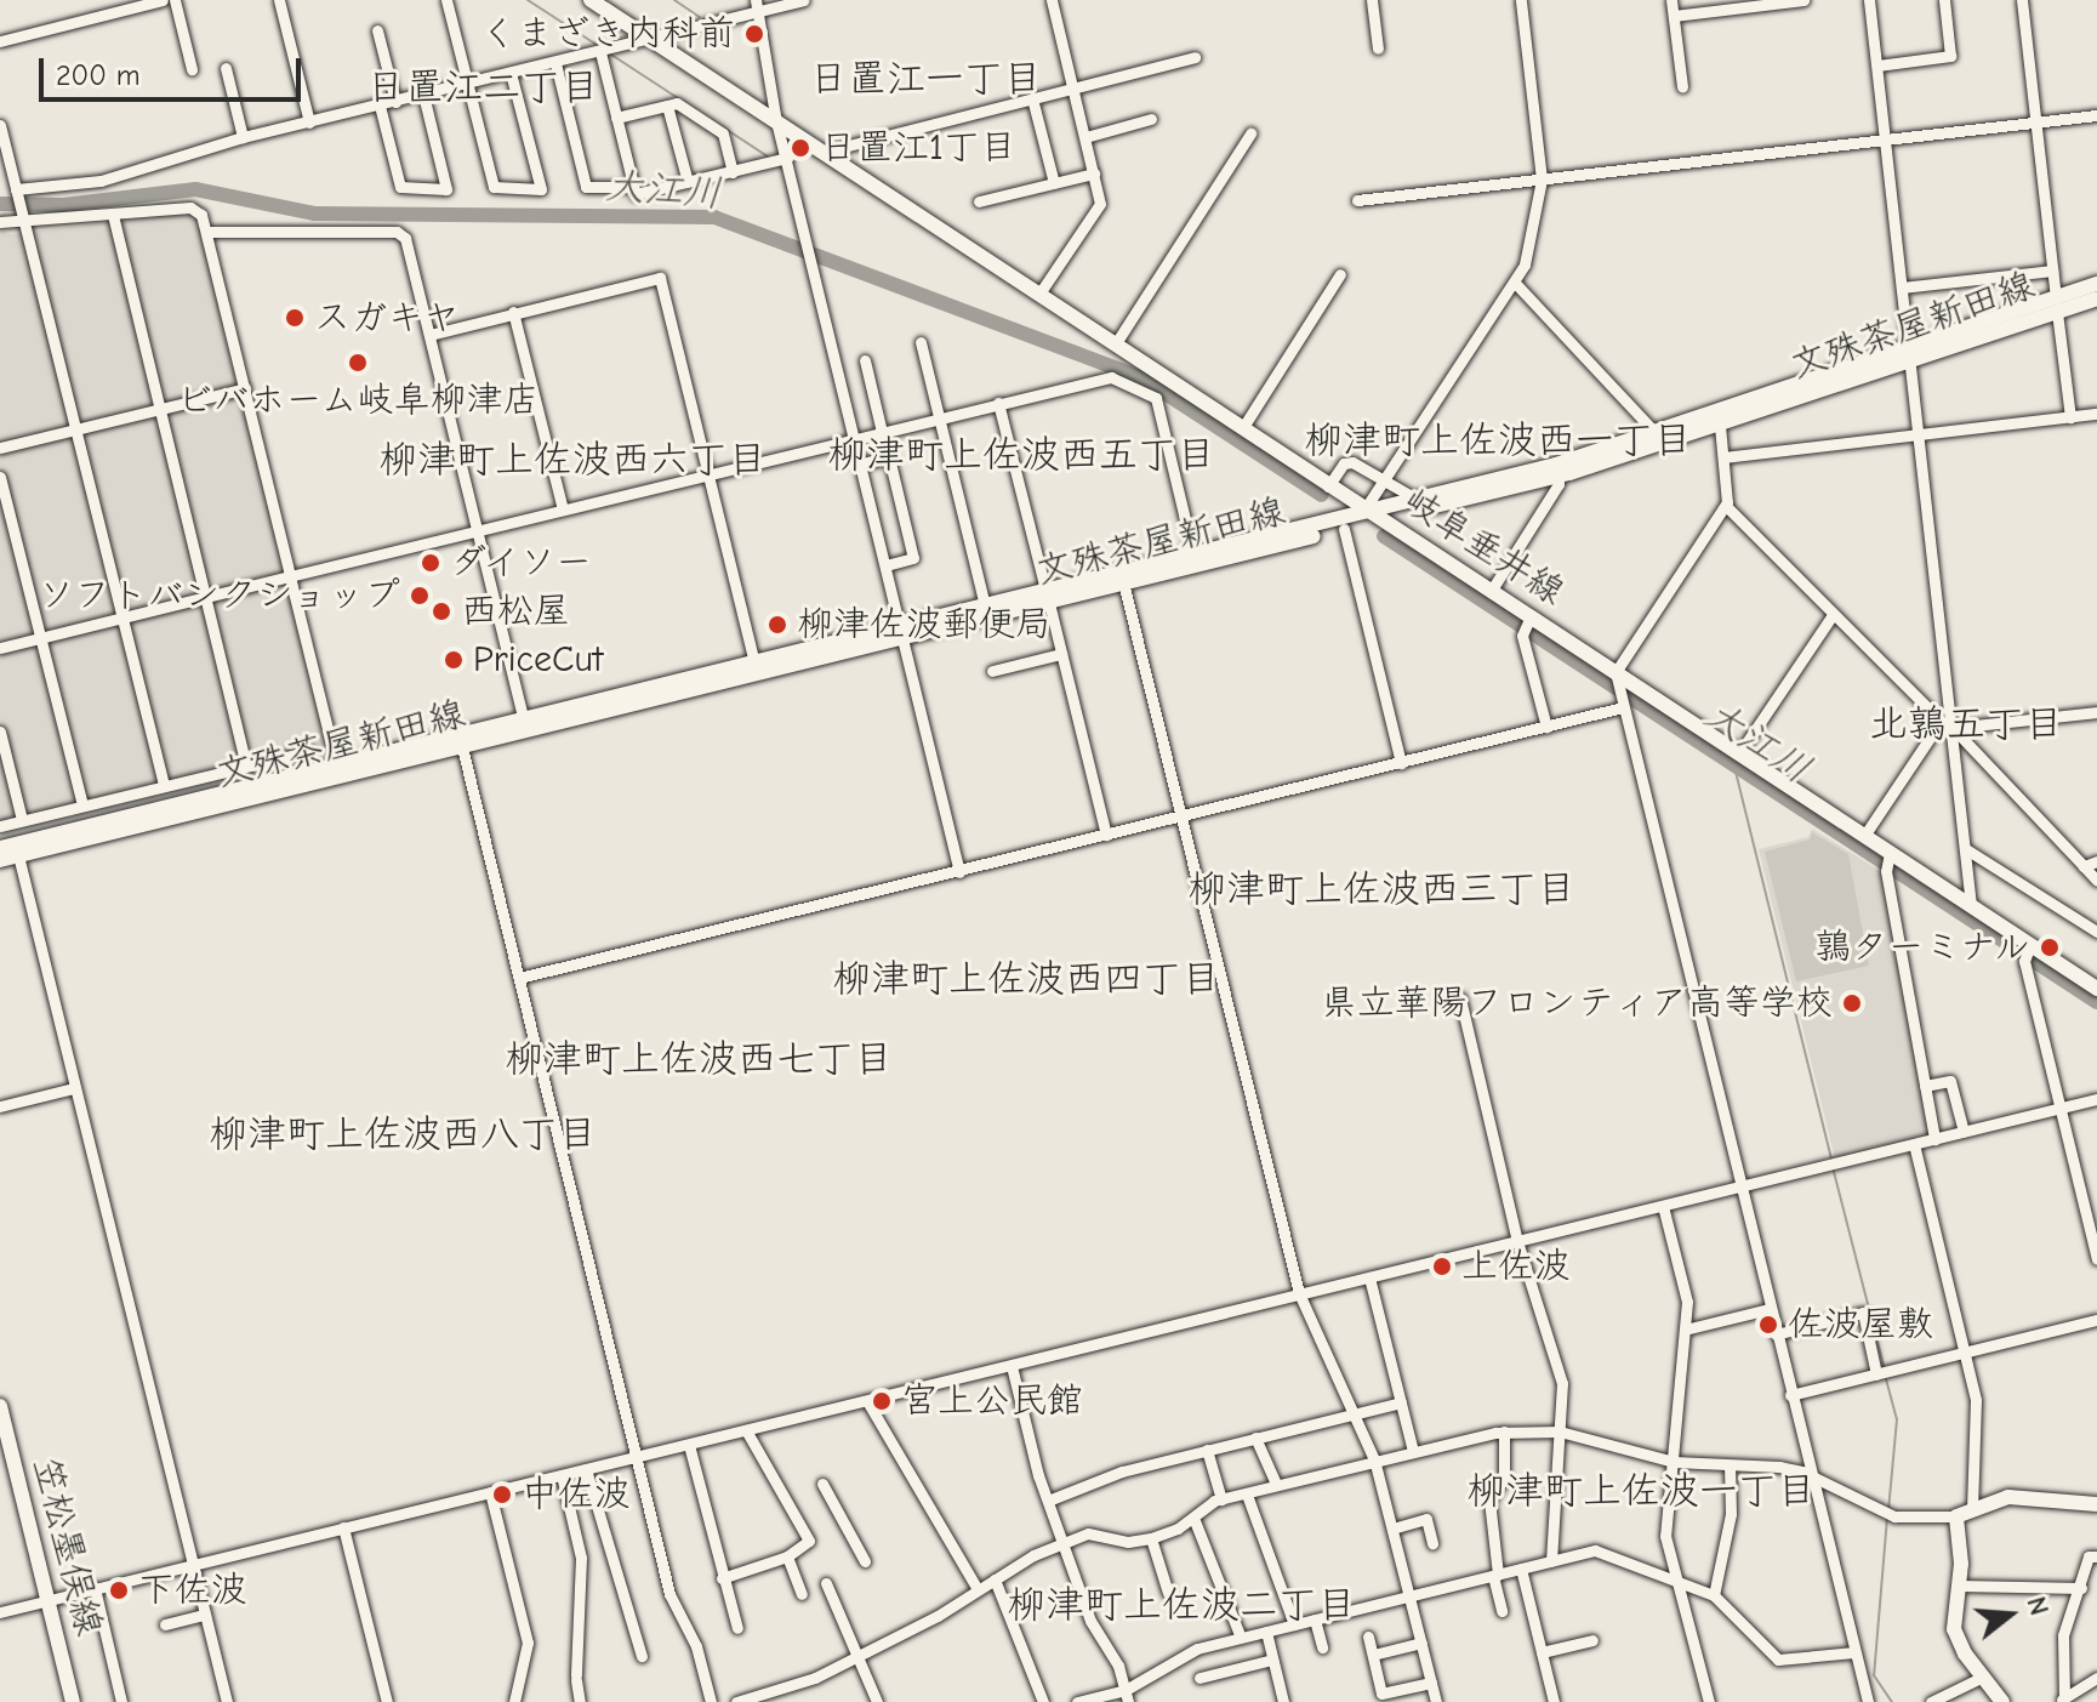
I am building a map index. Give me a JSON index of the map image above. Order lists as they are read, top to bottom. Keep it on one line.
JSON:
{"streets":{"main road":["文殊茶屋新田線","岐阜垂井線","笠松墨俣線"]},"crossings":[["文殊茶屋新田線","岐阜垂井線"]],"districts":["日置江一丁目","日置江二丁目","柳津町上佐波西一丁目","柳津町上佐波西五丁目","柳津町上佐波西六丁目","北鶉五丁目","柳津町上佐波西三丁目","柳津町上佐波西四丁目","柳津町上佐波西七丁目","柳津町上佐波西八丁目","柳津町上佐波一丁目","柳津町上佐波二丁目"],"water":["大江川"],"places":["くまざき内科前","日置江1丁目","スガキヤ","ビバホーム岐阜柳津店","ダイソー","ソフトバンクショップ","西松屋","柳津佐波郵便局","PriceCut","鶉ターミナル","県立華陽フロンティア高等学校","上佐波","佐波屋敷","宮上公民館","中佐波","下佐波"],"scale_bar":"200 m","north":"right"}
